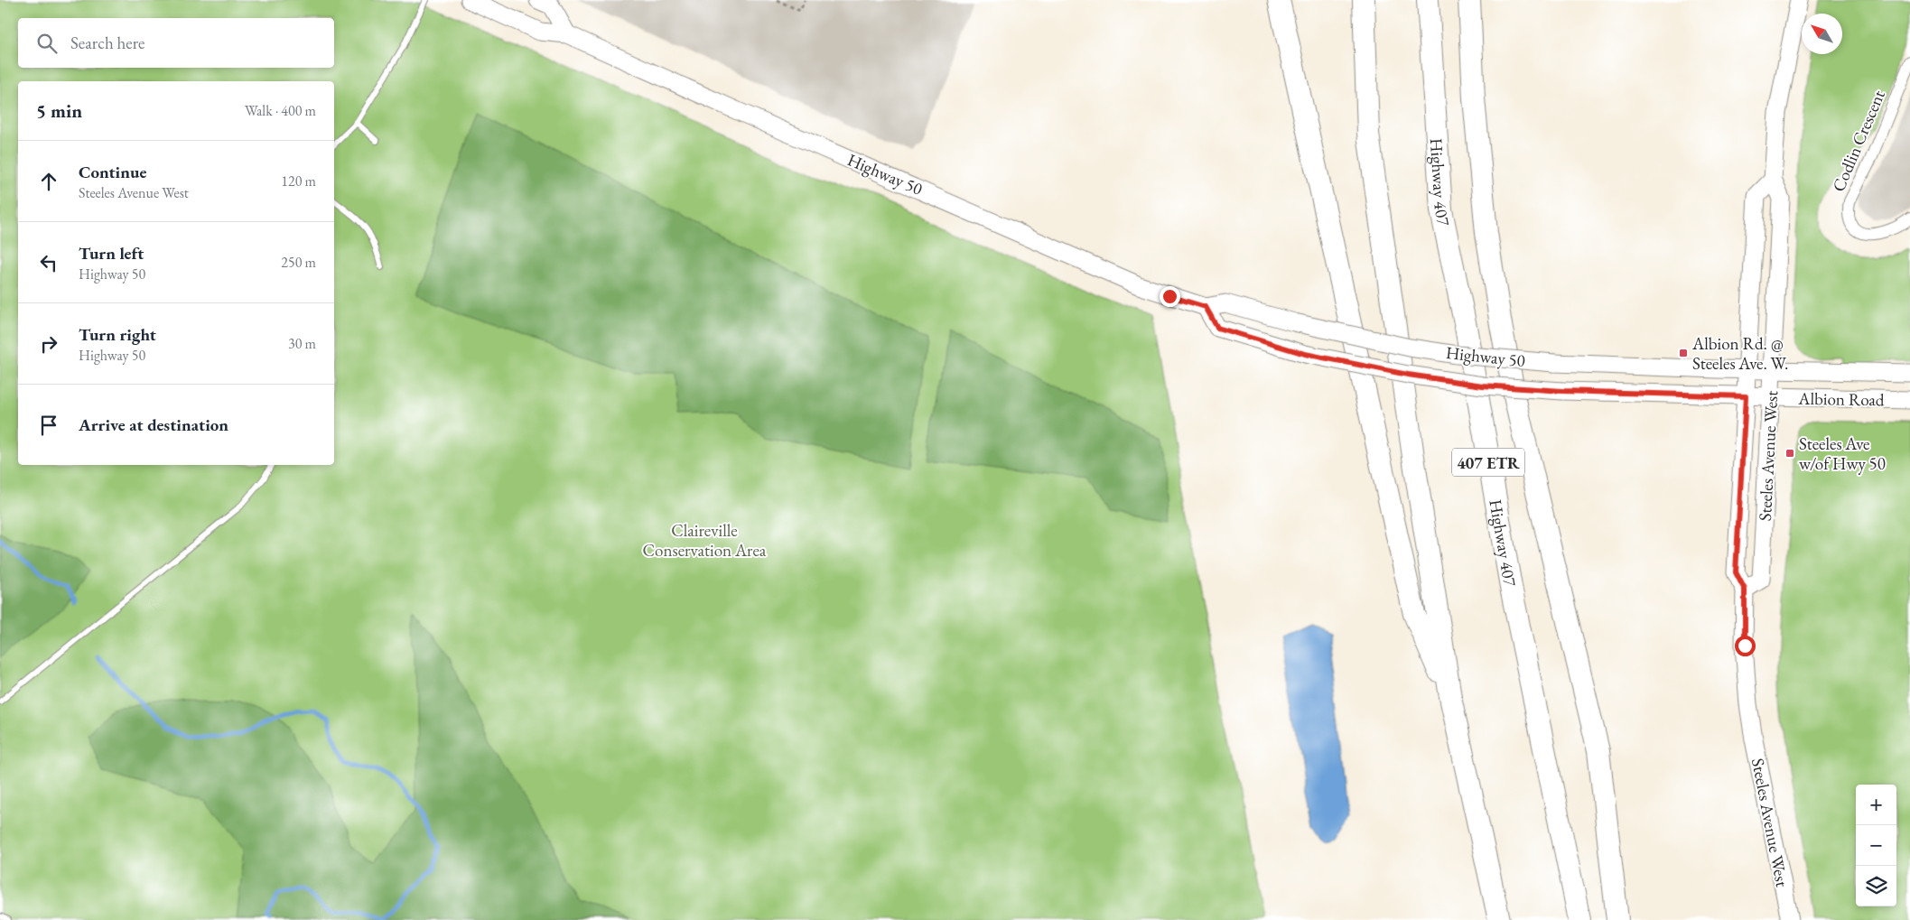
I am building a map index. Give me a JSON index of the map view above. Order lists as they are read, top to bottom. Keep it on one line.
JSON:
{"streets":{"highway":["Highway 407","407 ETR"],"main road":["Highway 50","Albion Road","Steeles Avenue West"],"street":["Codlin Crescent"]},"crossings":[["Highway 50","Albion Road"],["Highway 50","Steeles Avenue West"],["Albion Road","Steeles Avenue West"]],"parks":["Claireville Conservation Area"],"places":{"transit":["Albion Rd. @ Steeles Ave. W.","Steeles Ave w/of Hwy 50"]},"north":"top left","page":{"search":"Search here","heading":["5 min","Walk · 400 m"],"list":[["Continue","Steeles Avenue West","120 m"],["Turn left","Highway 50","250 m"],["Turn right","Highway 50","30 m"],"Arrive at destination"],"map_buttons":["+","−"]}}
